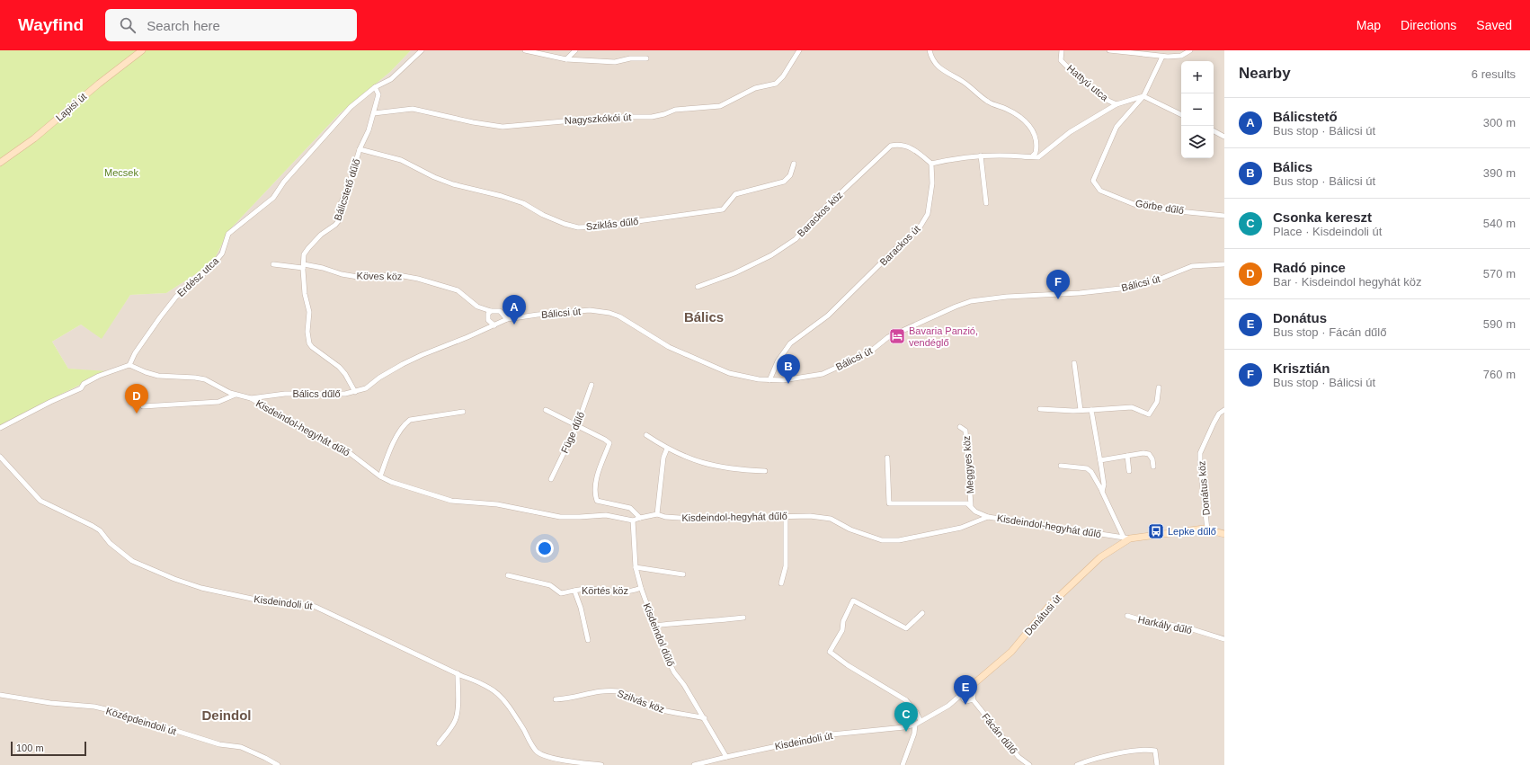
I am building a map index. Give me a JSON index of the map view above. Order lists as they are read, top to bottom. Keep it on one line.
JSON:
{"streets":{"street":["Hattyú utca","Lapisi út","Nagyszkókói út","Bálicstető dűlő","Görbe dűlő","Barackos köz","Sziklás dűlő","Barackos út","Köves köz","Erdész utca","Bálicsi út","Bálics dűlő","Kisdeindol-hegyhát dűlő","Füge dűlő","Meggyes köz","Donátus köz","Körtés köz","Kisdeindoli út","Donátusi út","Harkály dűlő","Kisdeindol dűlő","Szilvás köz","Középdeindoli út","Fácán dűlő"]},"crossings":[["Hattyú utca","Görbe dűlő"],["Nagyszkókói út","Bálicstető dűlő"],["Bálicstető dűlő","Sziklás dűlő"],["Bálicstető dűlő","Köves köz"],["Bálicstető dűlő","Erdész utca"],["Bálicstető dűlő","Bálics dűlő"],["Barackos köz","Barackos út"],["Barackos út","Bálicsi út"],["Erdész utca","Bálics dűlő"],["Bálicsi út","Bálics dűlő"],["Bálics dűlő","Kisdeindol-hegyhát dűlő"],["Kisdeindol-hegyhát dűlő","Donátusi út"],["Kisdeindol-hegyhát dűlő","Kisdeindol dűlő"],["Donátus köz","Donátusi út"],["Körtés köz","Kisdeindol dűlő"],["Kisdeindoli út","Donátusi út"],["Kisdeindoli út","Kisdeindol dűlő"],["Donátusi út","Fácán dűlő"],["Kisdeindol dűlő","Szilvás köz"]],"districts":["Bálics","Deindol"],"parks":["Mecsek"],"places":{"hotel":["Bavaria Panzió, vendéglő"],"bus stop":["Lepke dűlő"]},"scale_bar":"100 m","page":{"header":"Wayfind","search":"Search here","nav":["Map","Directions","Saved"],"heading":["Nearby","6 results"],"map_buttons":["+","−"],"list":[{"mark":"A","name":"Bálicstető","note":"Bus stop · Bálicsi út","value":"300 m"},{"mark":"B","name":"Bálics","note":"Bus stop · Bálicsi út","value":"390 m"},{"mark":"C","name":"Csonka kereszt","note":"Place · Kisdeindoli út","value":"540 m"},{"mark":"D","name":"Radó pince","note":"Bar · Kisdeindol hegyhát köz","value":"570 m"},{"mark":"E","name":"Donátus","note":"Bus stop · Fácán dűlő","value":"590 m"},{"mark":"F","name":"Krisztián","note":"Bus stop · Bálicsi út","value":"760 m"}],"pins":["F","A","B","D","E","C"],"scale":"100 m"}}
